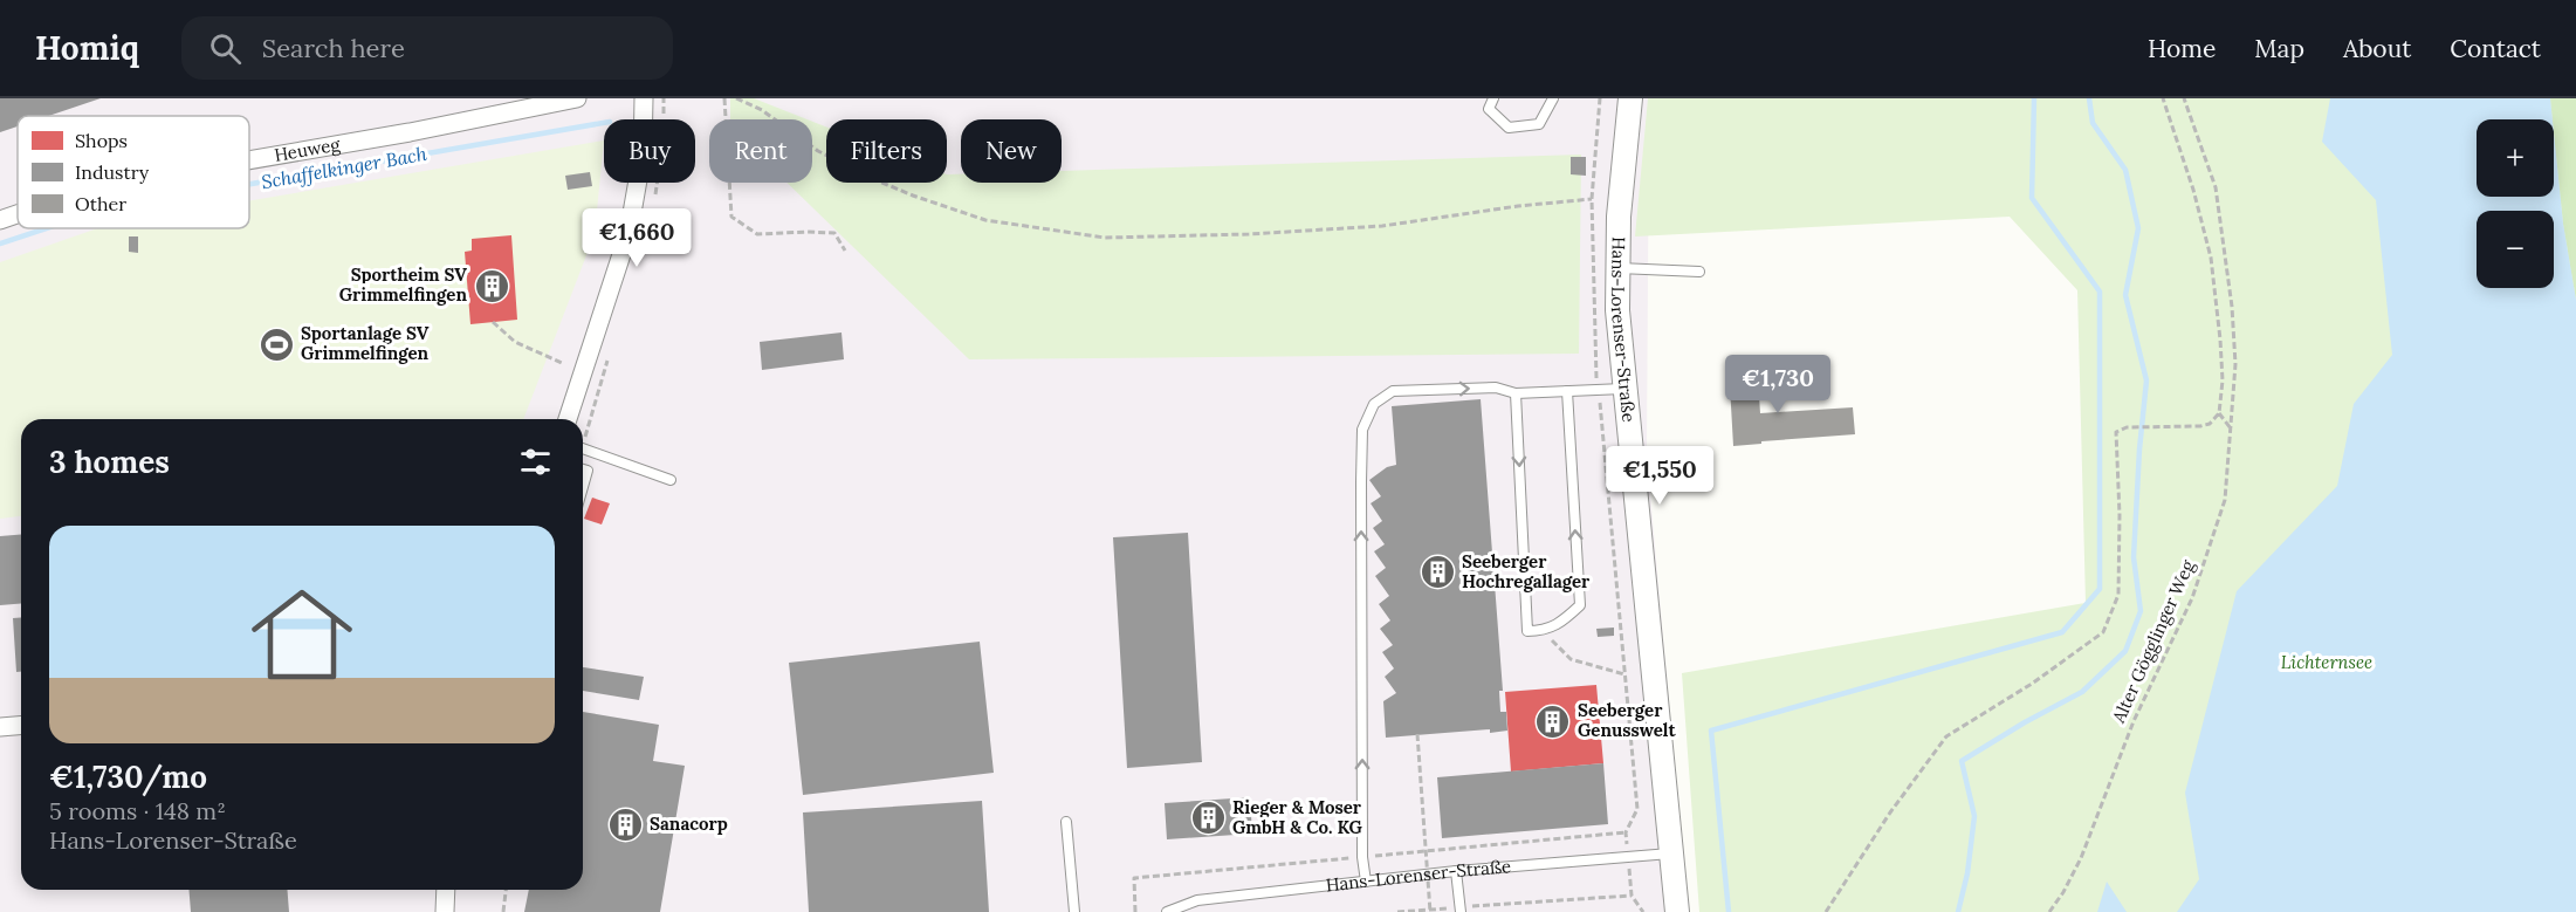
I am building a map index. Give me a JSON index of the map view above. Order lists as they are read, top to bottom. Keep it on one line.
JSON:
{"streets":{"street":["Heuweg","Hans-Lorenser-Straße"],"path":["Alter Gögglinger Weg"]},"water":["Schaffelkinger Bach"],"parks":["Lichternsee"],"places":{"building":["Sportheim SV Grimmelfingen","Seeberger Hochregallager","Seeberger Genusswelt","Rieger & Moser GmbH & Co. KG","Sanacorp"],"sports":["Sportanlage SV Grimmelfingen"]},"legend":["Shops","Industry","Other"],"page":{"header":"Homiq","search":"Search here","nav":["Home","Map","About","Contact"],"map_buttons":["+","−"],"chip":["Buy","Rent","Filters","New"],"price":["€1,660","€1,730","€1,550"],"heading":"3 homes","list":[{"name":"€1,730/mo","note":"5 rooms · 148 m² · Hans-Lorenser-Straße"}]}}
